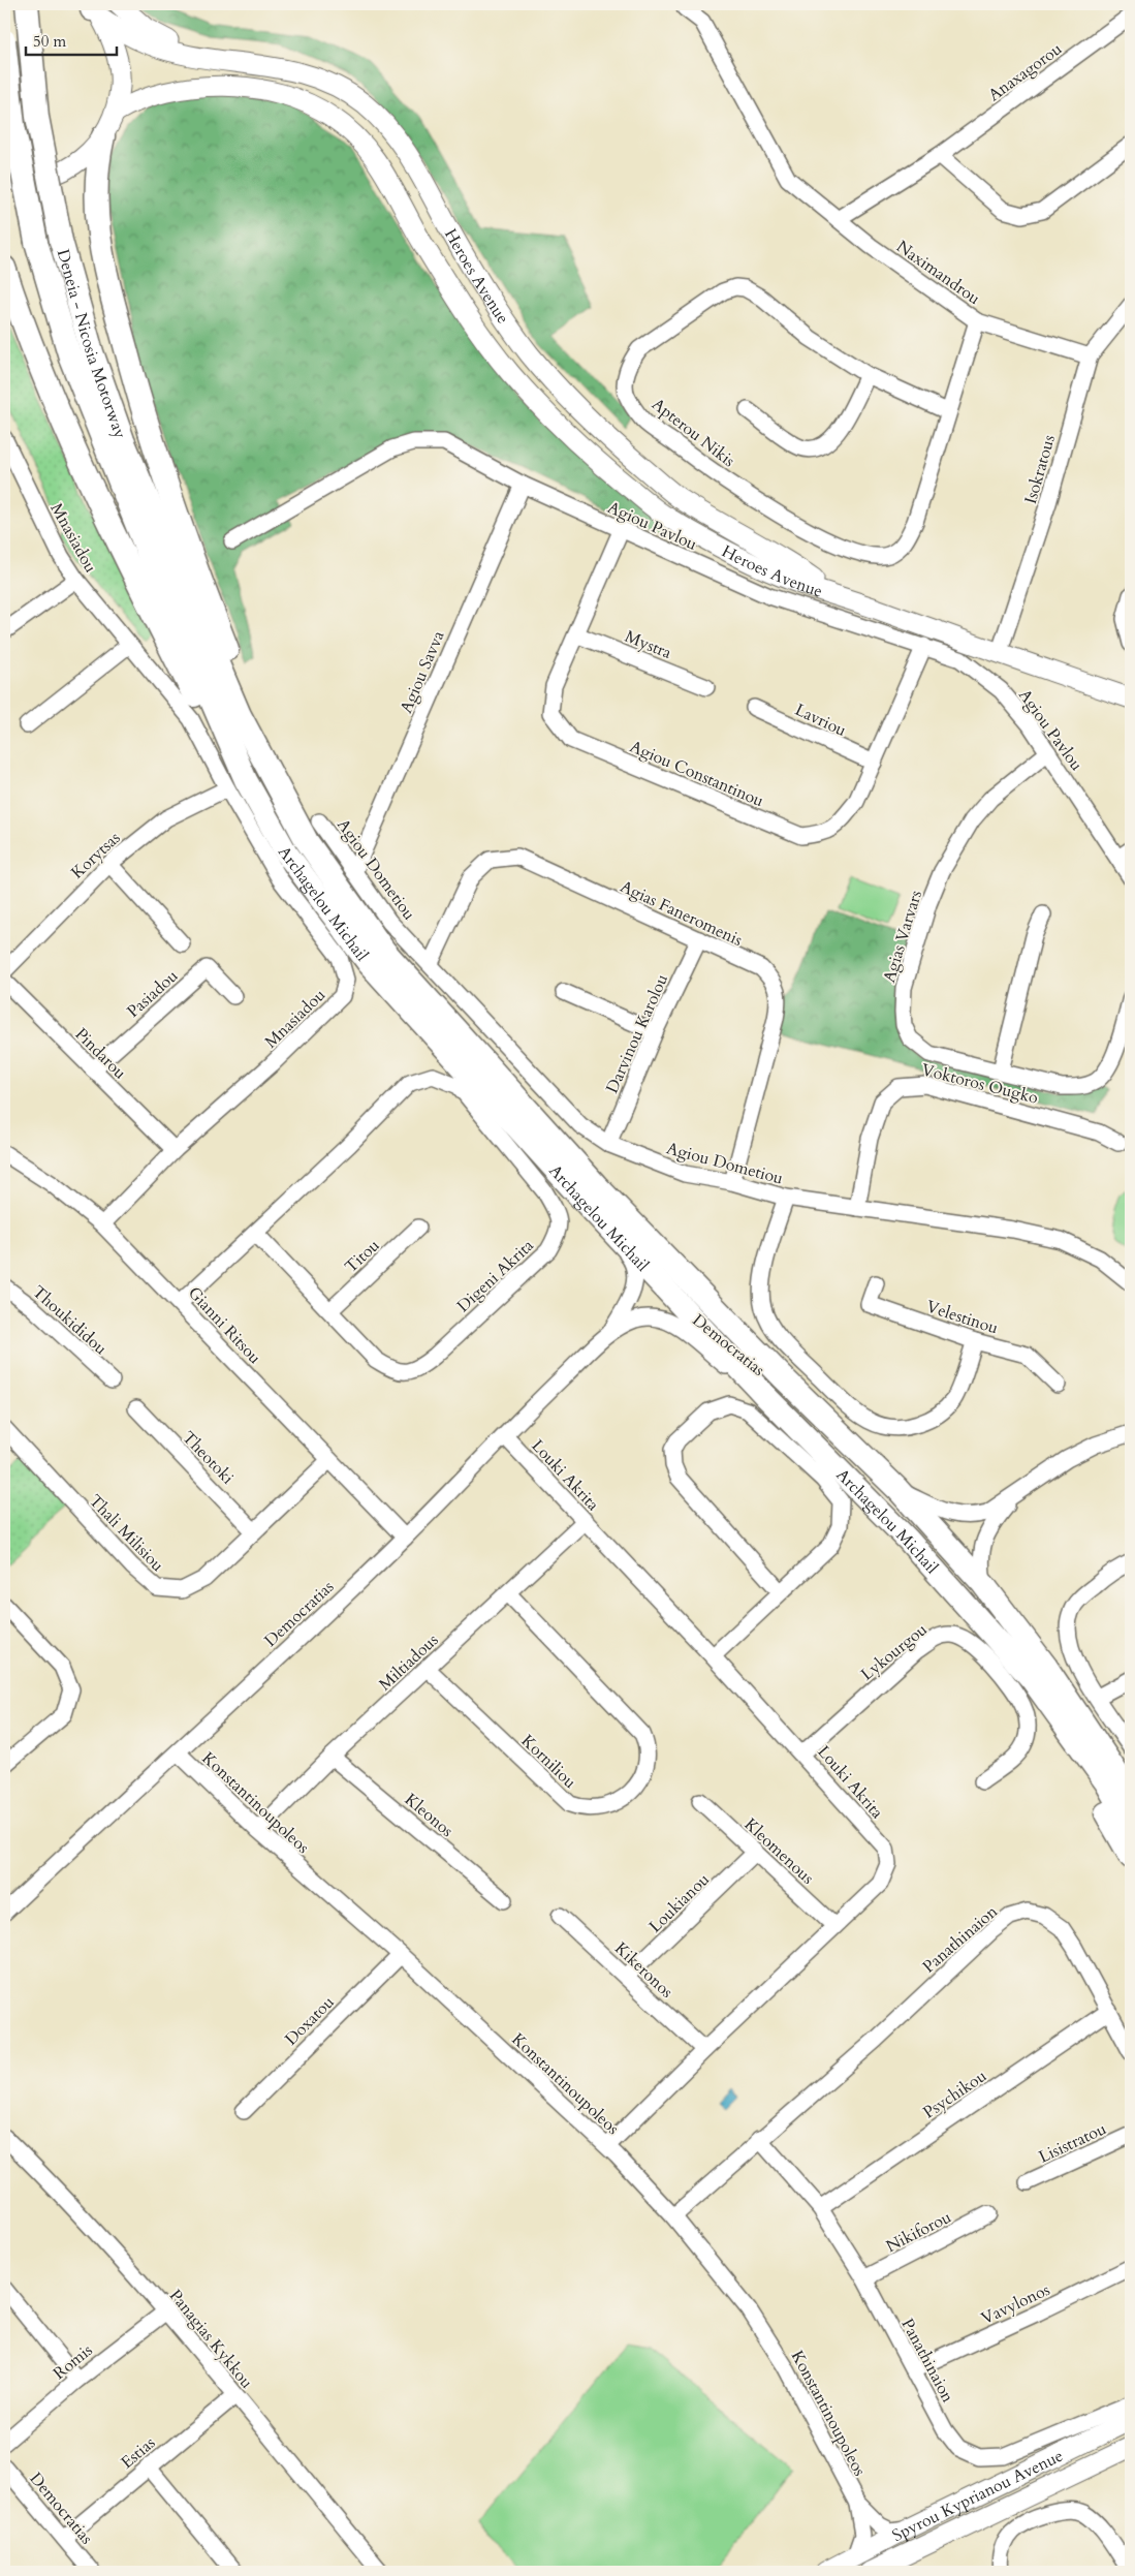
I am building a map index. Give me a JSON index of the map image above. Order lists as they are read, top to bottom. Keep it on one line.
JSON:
{"streets":{"highway":["Deneia - Nicosia Motorway","Archagelou Michail"],"main road":["Heroes Avenue","Spyrou Kyprianou Avenue"],"street":["Anaxagorou","Naximandrou","Apterou Nikis","Isokratous","Agiou Pavlou","Mnasiadou","Mystra","Agiou Savva","Lavriou","Agiou Constantinou","Korytsas","Agiou Dometiou","Agias Faneromenis","Agias Varvars","Pasiadou","Darvinou Karolou","Pindarou","Voktoros Ougko","Titou","Digeni Akrita","Velestinou","Thoukididou","Gianni Ritsou","Democratias","Theotoki","Louki Akrita","Thali Milisiou","Lykourgou","Miltiadous","Korniliou","Konstantinoupoleos","Kleonos","Kleomenous","Loukianou","Panathinaion","Kikeronos","Doxatou","Psychikou","Lisistratou","Nikiforou","Vavylonos","Panagias Kykkou","Romis","Estias"]},"crossings":[["Anaxagorou","Naximandrou"],["Naximandrou","Apterou Nikis"],["Naximandrou","Isokratous"],["Heroes Avenue","Isokratous"],["Deneia - Nicosia Motorway","Archagelou Michail"],["Agiou Pavlou","Agiou Savva"],["Agiou Pavlou","Agiou Constantinou"],["Agiou Pavlou","Agias Varvars"],["Mnasiadou","Korytsas"],["Mnasiadou","Archagelou Michail"],["Mnasiadou","Pindarou"],["Mnasiadou","Gianni Ritsou"],["Mystra","Agiou Constantinou"],["Agiou Savva","Agiou Dometiou"],["Lavriou","Agiou Constantinou"],["Korytsas","Archagelou Michail"],["Agiou Dometiou","Agias Faneromenis"],["Agiou Dometiou","Darvinou Karolou"],["Agiou Dometiou","Voktoros Ougko"],["Archagelou Michail","Democratias"],["Agias Faneromenis","Darvinou Karolou"],["Pasiadou","Pindarou"],["Titou","Digeni Akrita"],["Digeni Akrita","Gianni Ritsou"],["Gianni Ritsou","Democratias"],["Gianni Ritsou","Thali Milisiou"],["Democratias","Louki Akrita"],["Democratias","Konstantinoupoleos"],["Democratias","Estias"],["Theotoki","Thali Milisiou"],["Louki Akrita","Lykourgou"],["Louki Akrita","Miltiadous"],["Louki Akrita","Konstantinoupoleos"],["Louki Akrita","Kleomenous"],["Louki Akrita","Kikeronos"],["Miltiadous","Korniliou"],["Miltiadous","Konstantinoupoleos"],["Miltiadous","Kleonos"],["Konstantinoupoleos","Panathinaion"],["Konstantinoupoleos","Doxatou"],["Konstantinoupoleos","Spyrou Kyprianou Avenue"],["Kleomenous","Loukianou"],["Loukianou","Kikeronos"],["Panathinaion","Psychikou"],["Panathinaion","Nikiforou"],["Panathinaion","Vavylonos"],["Panagias Kykkou","Romis"],["Panagias Kykkou","Estias"]],"scale_bar":"50 m"}
